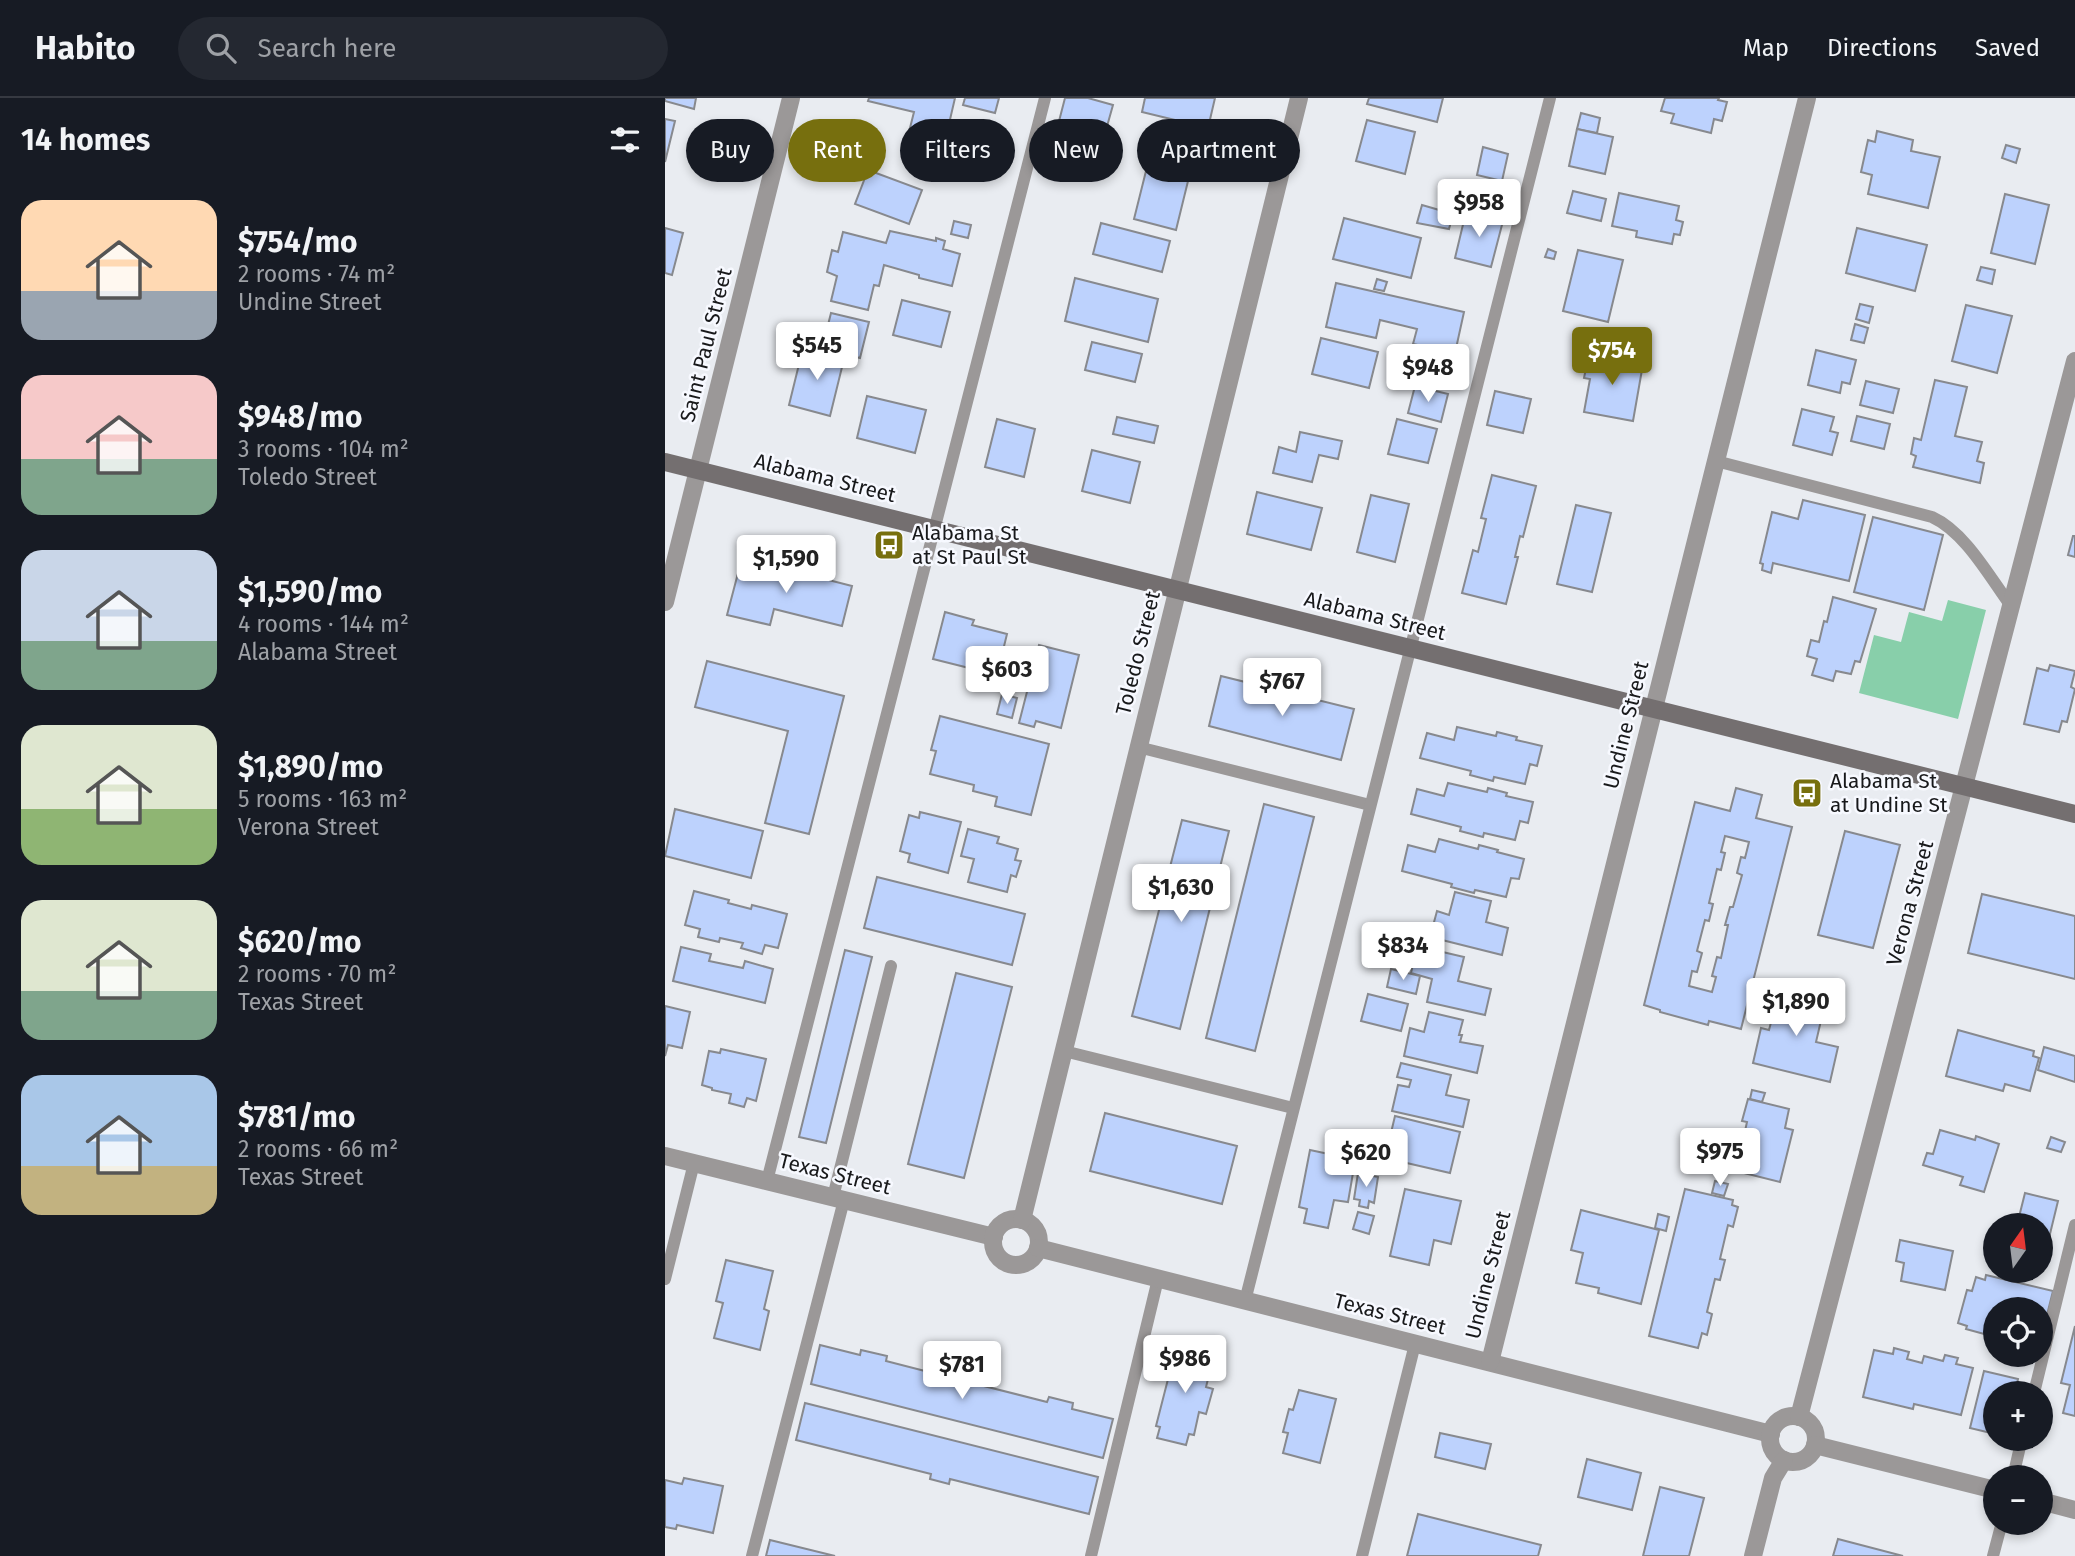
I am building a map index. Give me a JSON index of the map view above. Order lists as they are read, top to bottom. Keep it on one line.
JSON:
{"streets":{"main road":["Alabama Street"],"street":["Saint Paul Street","Toledo Street","Undine Street","Verona Street","Texas Street"]},"crossings":[["Saint Paul Street","Alabama Street"],["Alabama Street","Toledo Street"],["Alabama Street","Undine Street"],["Alabama Street","Verona Street"],["Toledo Street","Texas Street"],["Undine Street","Texas Street"],["Verona Street","Texas Street"]],"places":{"bus stop":["Alabama St at St Paul St","Alabama St at Undine St"]},"north":"top","page":{"header":"Habito","search":"Search here","nav":["Map","Directions","Saved"],"heading":"14 homes","chip":["Buy","Rent","Filters","New","Apartment"],"price":["$958","$545","$754","$948","$1,590","$603","$767","$1,630","$834","$1,890","$975","$620","$986","$781"],"list":[{"name":"$754/mo","note":"2 rooms · 74 m² · Undine Street"},{"name":"$948/mo","note":"3 rooms · 104 m² · Toledo Street"},{"name":"$1,590/mo","note":"4 rooms · 144 m² · Alabama Street"},{"name":"$1,890/mo","note":"5 rooms · 163 m² · Verona Street"},{"name":"$620/mo","note":"2 rooms · 70 m² · Texas Street"},{"name":"$781/mo","note":"2 rooms · 66 m² · Texas Street"}],"map_buttons":["+","−"]}}
